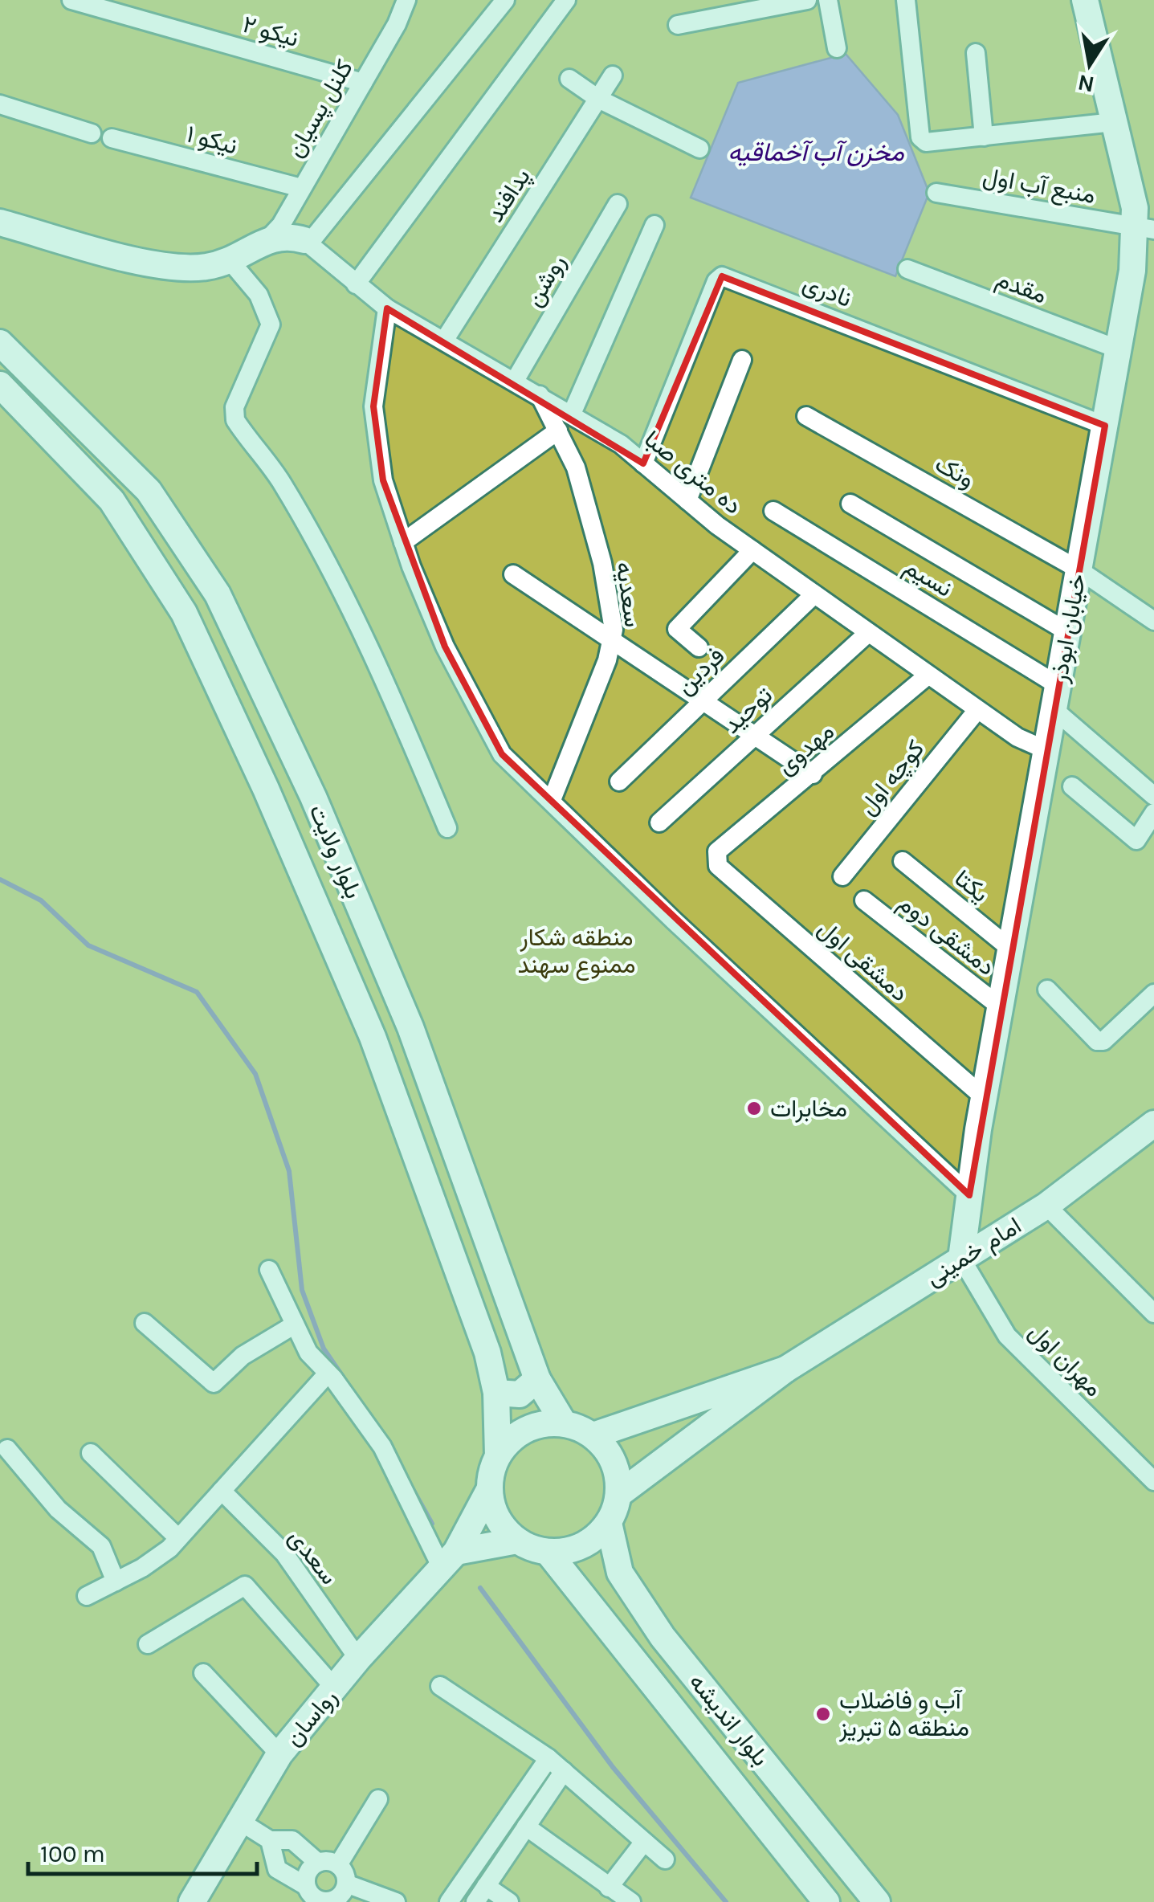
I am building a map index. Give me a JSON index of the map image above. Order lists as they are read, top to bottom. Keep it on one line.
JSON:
{"streets":{"main road":["خیابان ابوذر","بلوار ولایت","امام خمینی","رواسان","بلوار اندیشه"],"street":["نیکو ۲","کلنل پسیان","نیکو ۱","منبع آب اول","پدافند","روشن","مقدم","نادری","ونک","ده متری صبا","نسیم","سعدیه","فردین","توحید","مهدوی","کوچه اول","یکتا","دمشقی دوم","دمشقی اول","مهران اول","سعدی"]},"crossings":[["نیکو ۲","کلنل پسیان"],["کلنل پسیان","نیکو ۱"],["منبع آب اول","خیابان ابوذر"],["پدافند","ده متری صبا"],["روشن","ده متری صبا"],["مقدم","خیابان ابوذر"],["نادری","ده متری صبا"],["نادری","خیابان ابوذر"],["ونک","خیابان ابوذر"],["ده متری صبا","سعدیه"],["ده متری صبا","خیابان ابوذر"],["ده متری صبا","فردین"],["ده متری صبا","توحید"],["ده متری صبا","مهدوی"],["ده متری صبا","کوچه اول"],["نسیم","خیابان ابوذر"],["خیابان ابوذر","یکتا"],["خیابان ابوذر","دمشقی دوم"],["خیابان ابوذر","دمشقی اول"],["خیابان ابوذر","امام خمینی"],["خیابان ابوذر","مهران اول"],["مهدوی","دمشقی اول"],["بلوار ولایت","رواسان"],["بلوار ولایت","بلوار اندیشه"],["امام خمینی","مهران اول"],["سعدی","رواسان"],["رواسان","بلوار اندیشه"]],"water":["مخزن آب آخماقیه"],"parks":["منطقه شکار ممنوع سهند"],"places":["مخابرات","آب و فاضلاب منطقه ۵ تبریز"],"scale_bar":"100 m","north":"bottom"}
